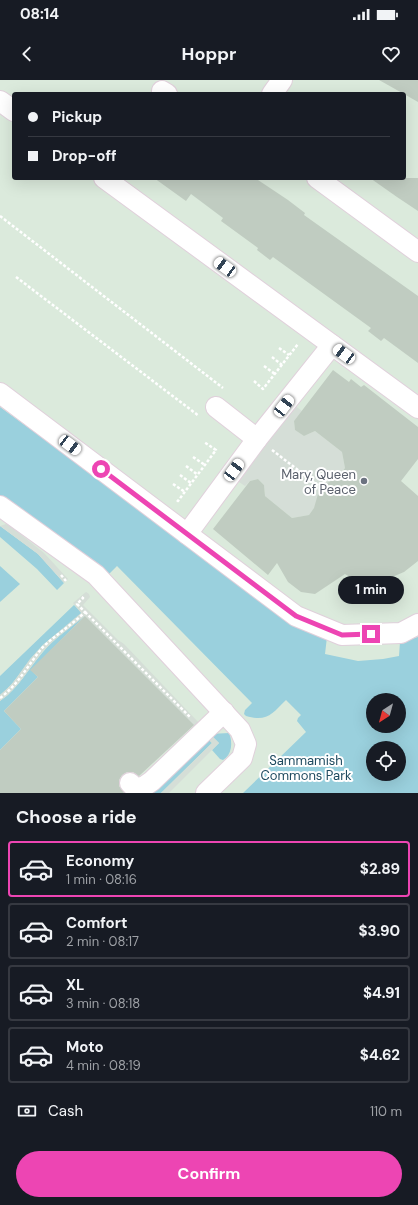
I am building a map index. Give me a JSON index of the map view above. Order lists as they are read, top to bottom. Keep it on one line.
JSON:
{"parks":["Sammamish Commons Park"],"places":["Mary, Queen of Peace"],"north":"bottom left","page":{"status":"08:14","header":"Hoppr","banner":["Pickup","Drop-off"],"bubble":"1 min","heading":"Choose a ride","list":[{"name":"Economy","note":"1 min · 08:16","value":"$2.89"},{"name":"Comfort","note":"2 min · 08:17","value":"$3.90"},{"name":"XL","note":"3 min · 08:18","value":"$4.91"},{"name":"Moto","note":"4 min · 08:19","value":"$4.62"}],"pay":["Cash","110 m"],"buttons":"Confirm"}}
